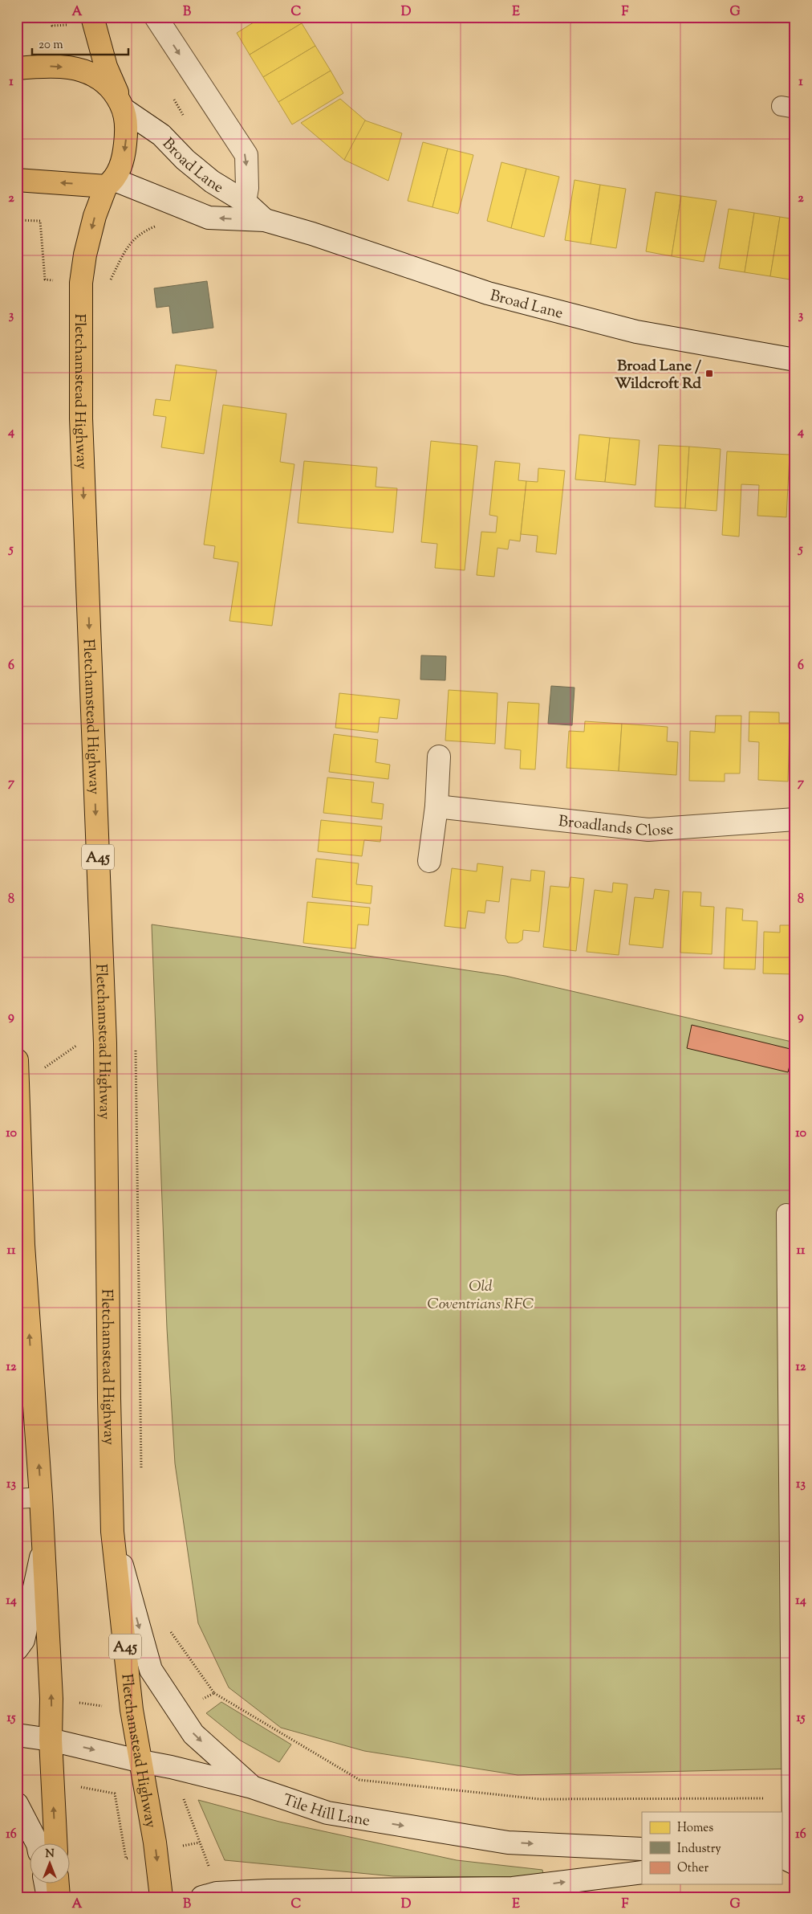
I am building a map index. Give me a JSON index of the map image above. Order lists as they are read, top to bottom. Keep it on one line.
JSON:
{"streets":{"highway":["Fletchamstead Highway","A45"],"street":["Broad Lane","Broadlands Close","Tile Hill Lane"]},"crossings":[["Broad Lane","Fletchamstead Highway"],["Fletchamstead Highway","Tile Hill Lane"]],"parks":["Old Coventrians RFC"],"places":{"transit":["Broad Lane / Wildcroft Rd"]},"legend":["Homes","Industry","Other"],"scale_bar":"20 m","north":"top","grid":{"columns":["A","B","C","D","E","F","G"],"rows":["1","2","3","4","5","6","7","8","9","10","11","12","13","14","15","16"]}}
